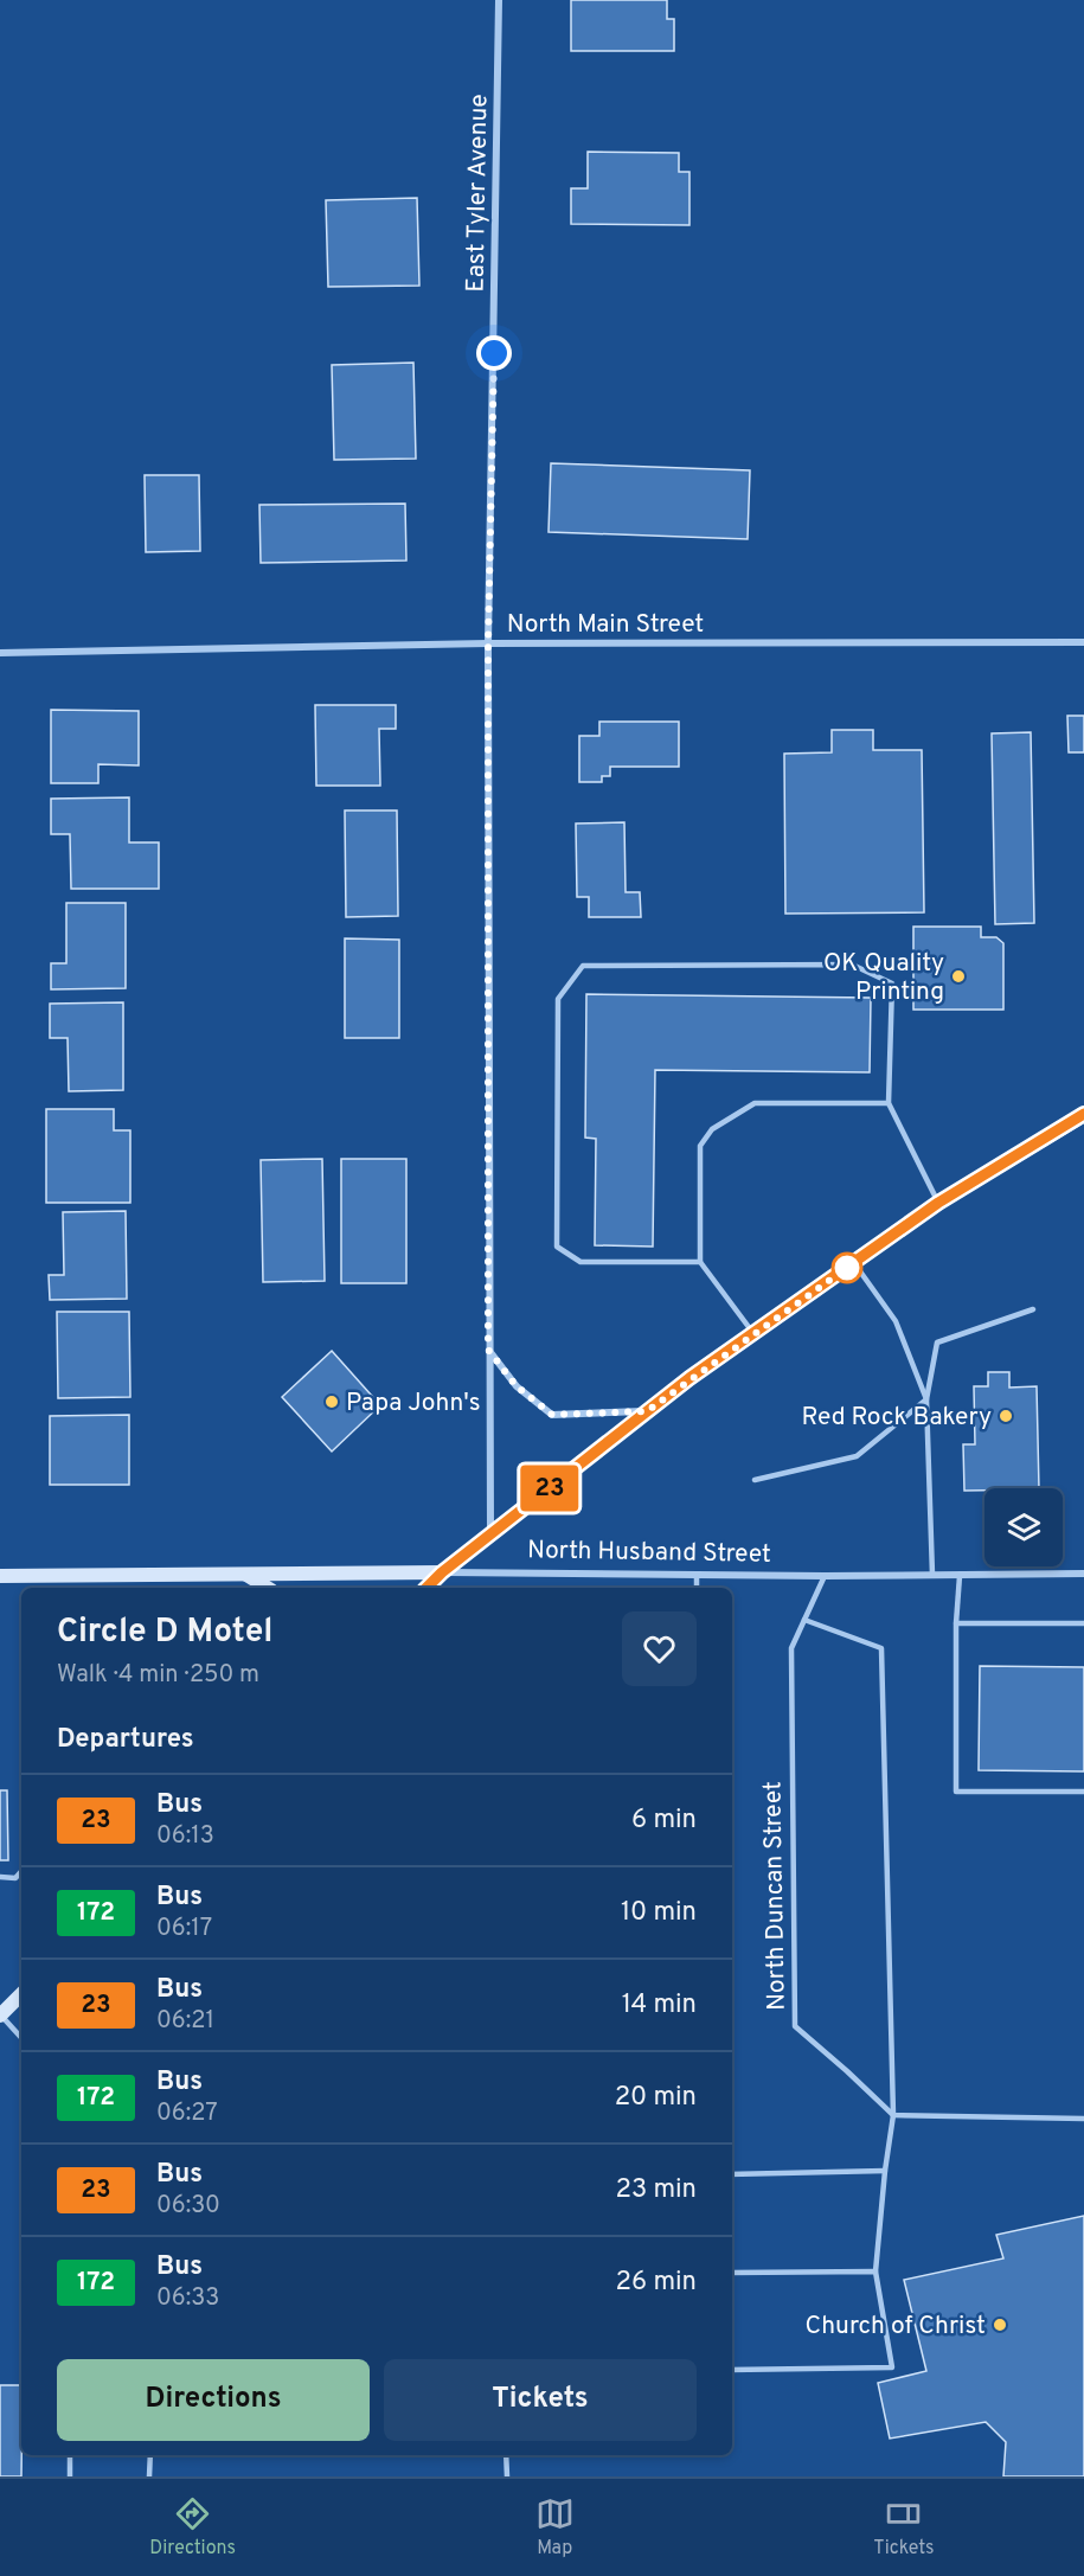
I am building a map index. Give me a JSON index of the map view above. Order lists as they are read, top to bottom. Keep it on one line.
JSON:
{"streets":{"main road":["North Husband Street"],"street":["East Tyler Avenue","North Main Street"],"lane":["North Duncan Street"]},"crossings":[["East Tyler Avenue","North Main Street"],["North Husband Street","North Duncan Street"]],"places":["OK Quality Printing","Papa John's","Red Rock Bakery","Church of Christ"],"lines":["bus line 23"],"page":{"on_map":"23","heading":[["Circle D Motel","Walk · 4 min · 250 m"],"Departures"],"list":[{"mark":"23","name":"Bus","note":"06:13","value":"6 min"},{"mark":"172","name":"Bus","note":"06:17","value":"10 min"},{"mark":"23","name":"Bus","note":"06:21","value":"14 min"},{"mark":"172","name":"Bus","note":"06:27","value":"20 min"},{"mark":"23","name":"Bus","note":"06:30","value":"23 min"},{"mark":"172","name":"Bus","note":"06:33","value":"26 min"}],"buttons":["Directions","Tickets"],"tabs":["Directions","Map","Tickets"]}}
